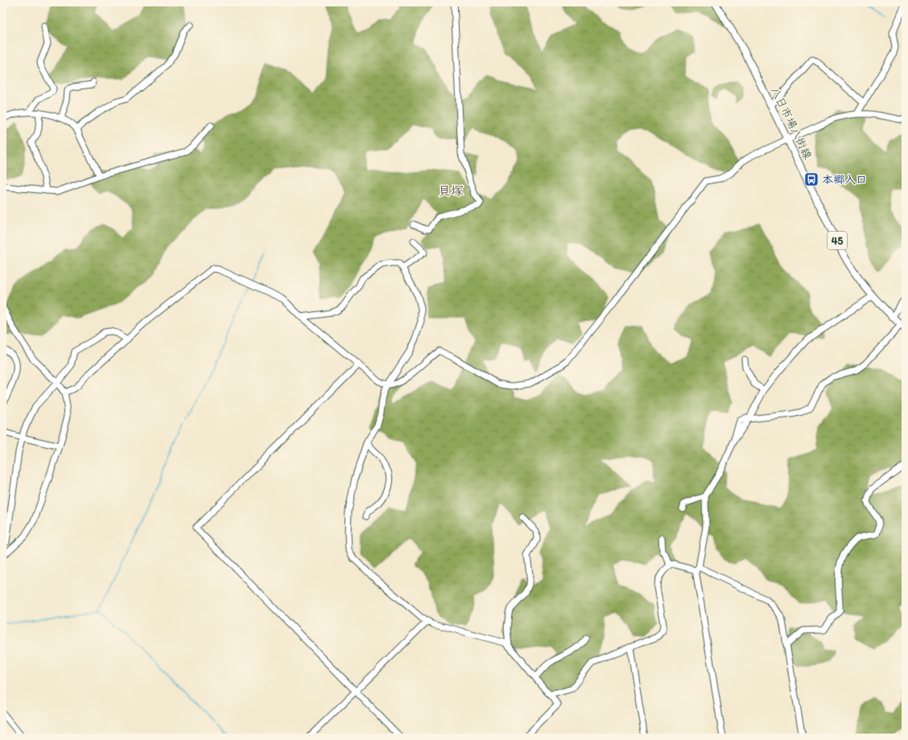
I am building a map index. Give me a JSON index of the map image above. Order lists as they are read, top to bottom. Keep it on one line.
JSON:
{"streets":{"main road":["八日市場八街線","45"]},"districts":["貝塚"],"places":{"bus stop":["本郷入口"]}}
